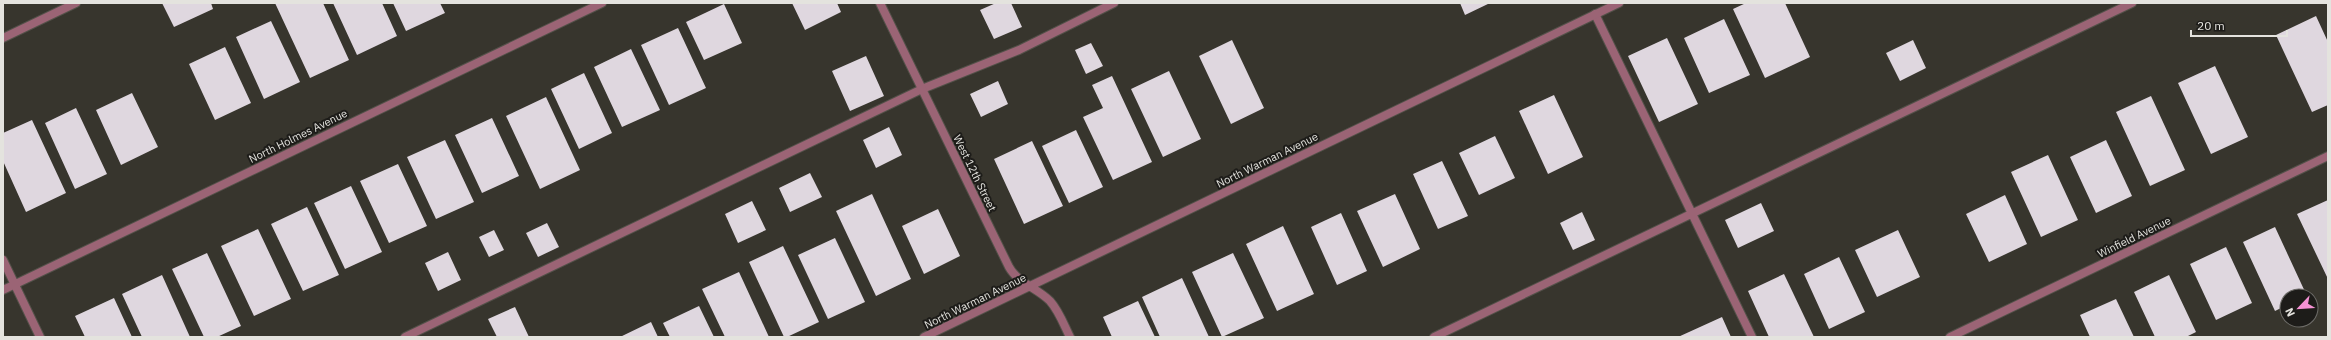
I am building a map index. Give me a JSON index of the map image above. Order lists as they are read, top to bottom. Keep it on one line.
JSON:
{"streets":{"street":["North Holmes Avenue","North Warman Avenue","West 12th Street","Winfield Avenue"]},"crossings":[["North Warman Avenue","West 12th Street"]],"scale_bar":"20 m","north":"bottom left"}
